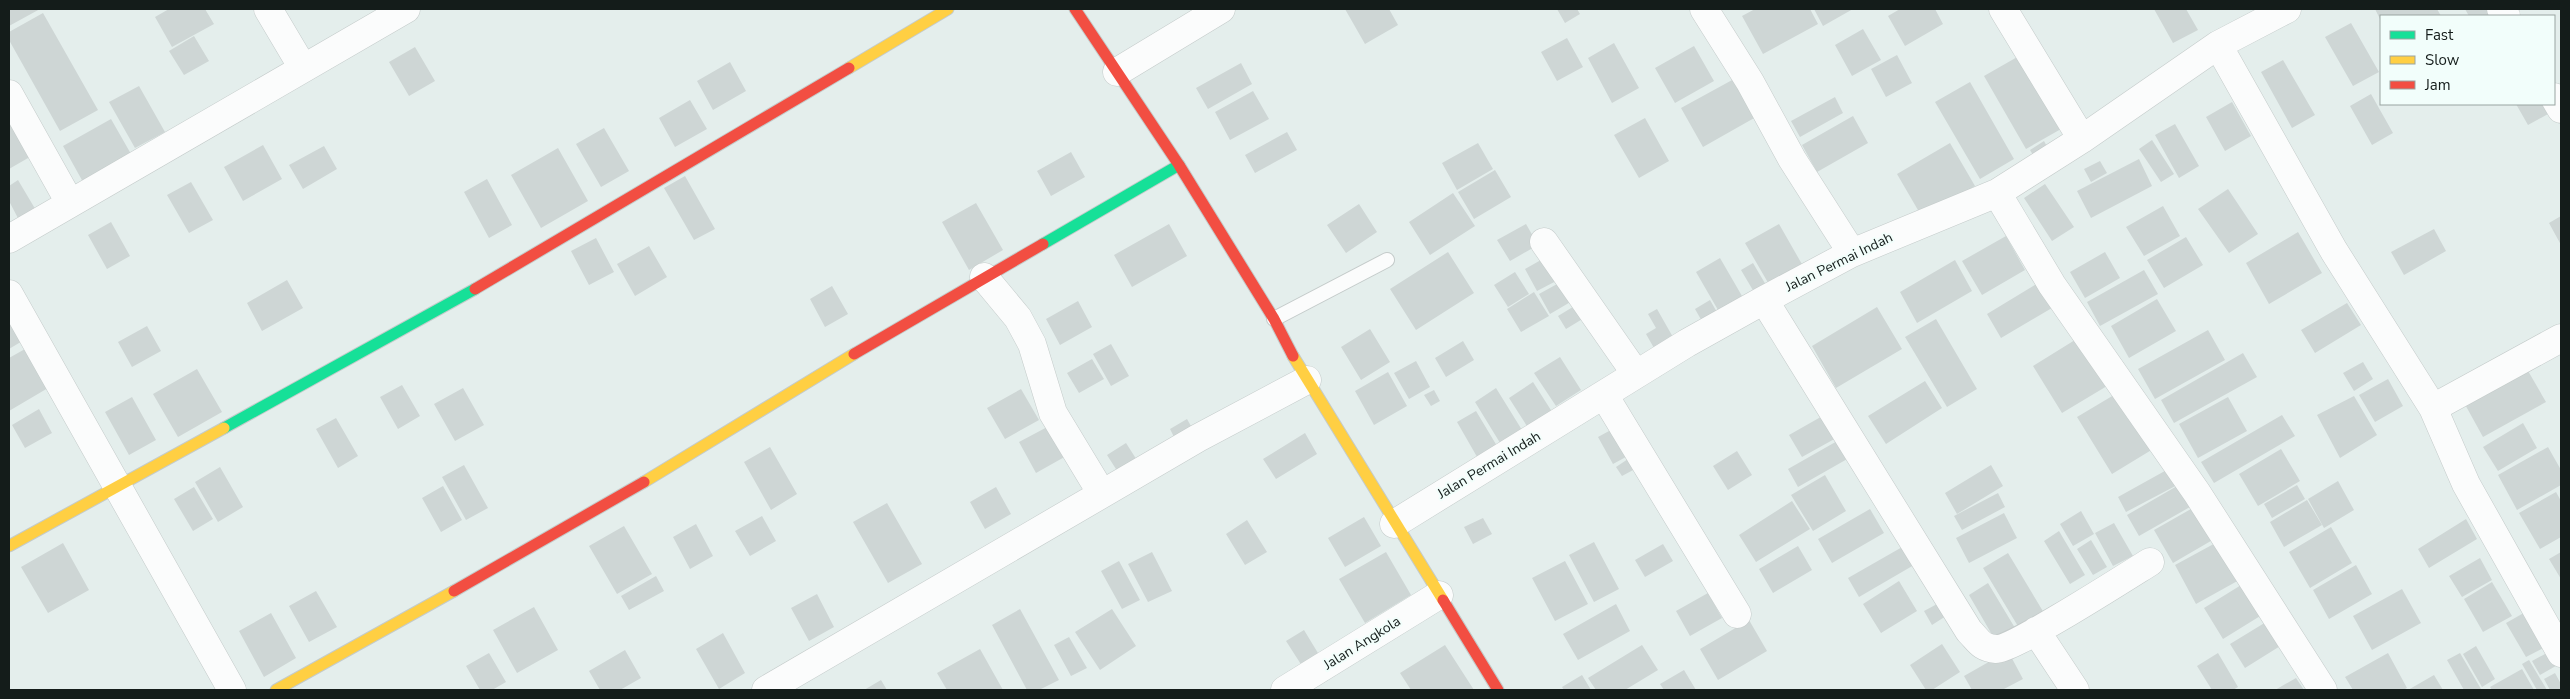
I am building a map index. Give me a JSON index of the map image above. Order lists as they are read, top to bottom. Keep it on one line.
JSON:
{"streets":{"street":["Jalan Permai Indah","Jalan Angkola"]},"legend":["Fast","Slow","Jam"]}
